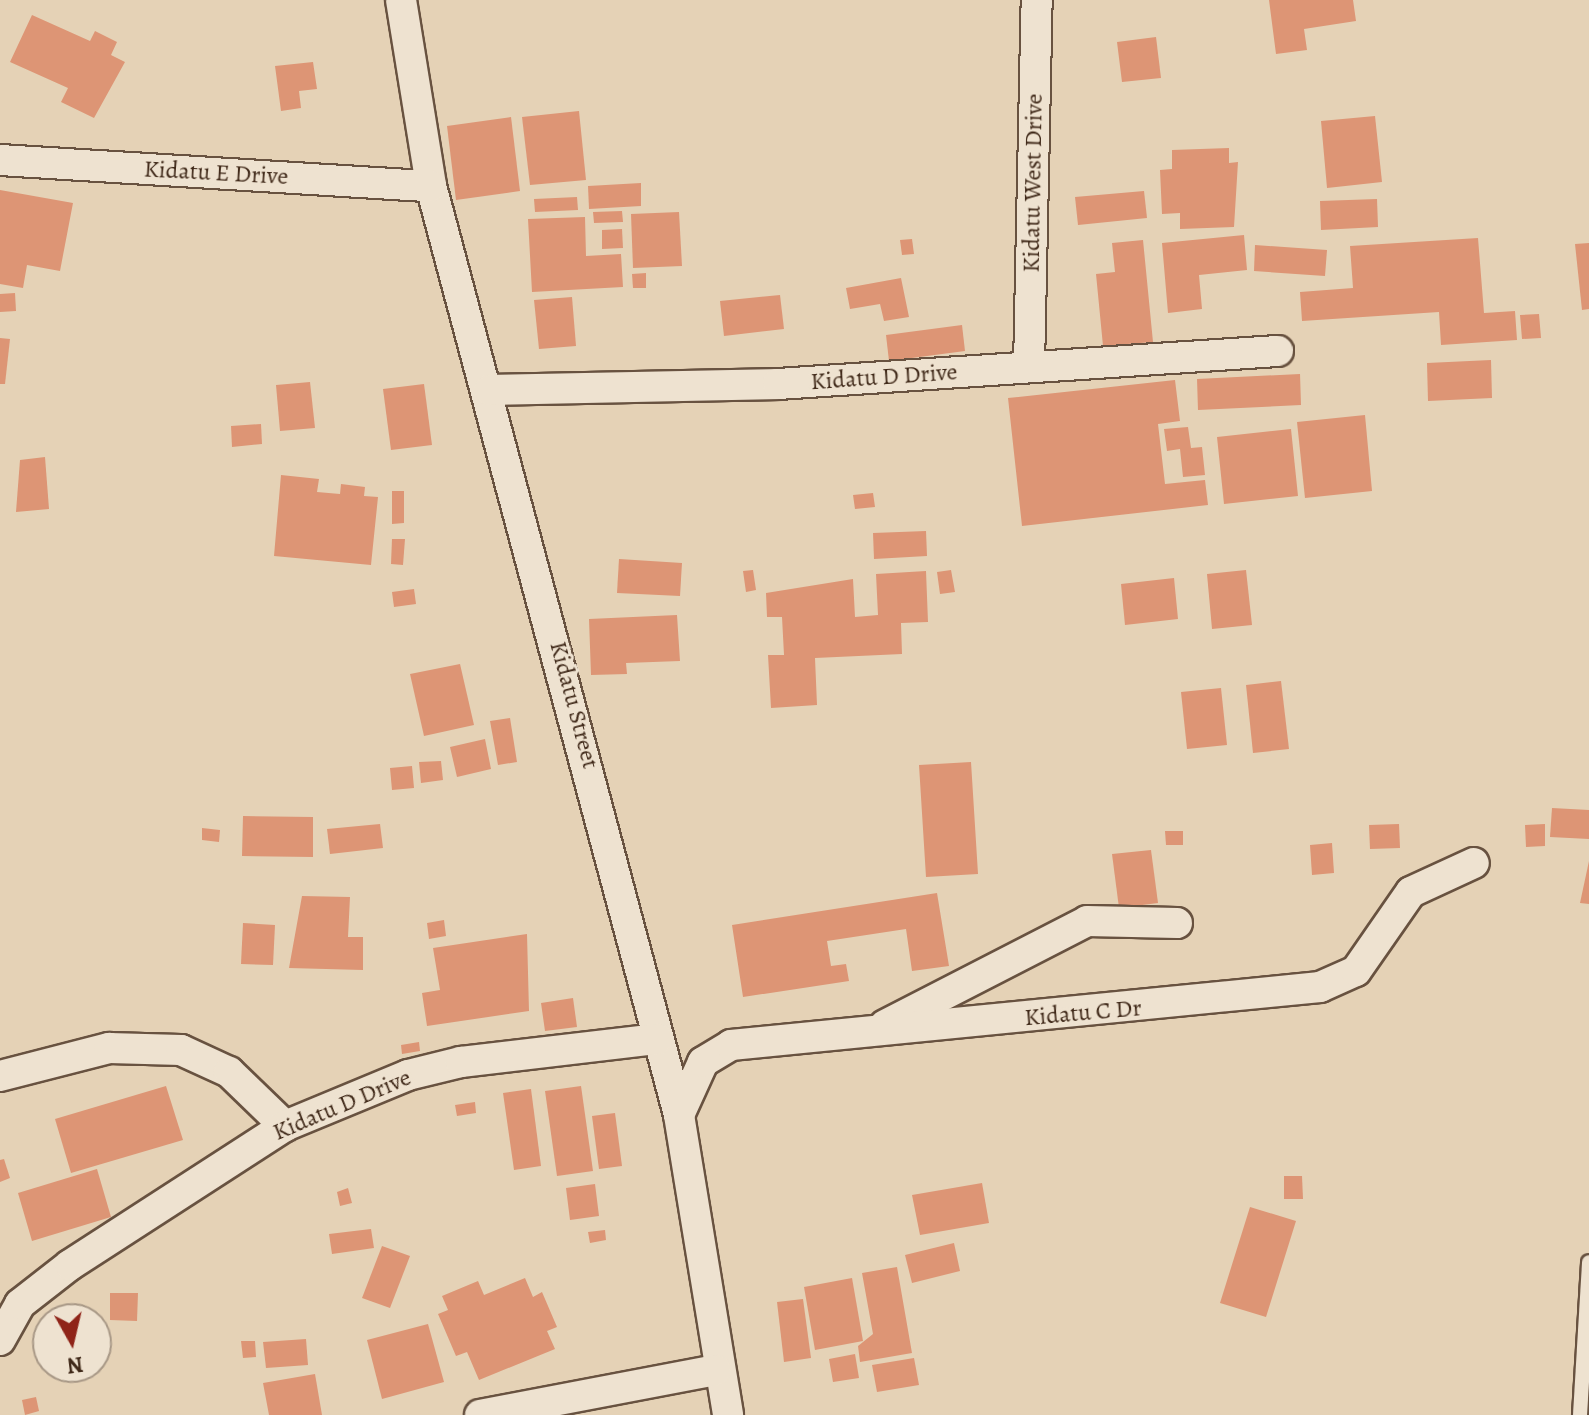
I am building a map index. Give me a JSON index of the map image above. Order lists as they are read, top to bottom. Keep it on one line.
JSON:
{"streets":{"street":["Kidatu E Drive","Kidatu West Drive","Kidatu D Drive","Kidatu Street","Kidatu C Dr"]},"crossings":[["Kidatu E Drive","Kidatu Street"],["Kidatu West Drive","Kidatu D Drive"],["Kidatu D Drive","Kidatu Street"],["Kidatu Street","Kidatu C Dr"]],"north":"bottom"}
